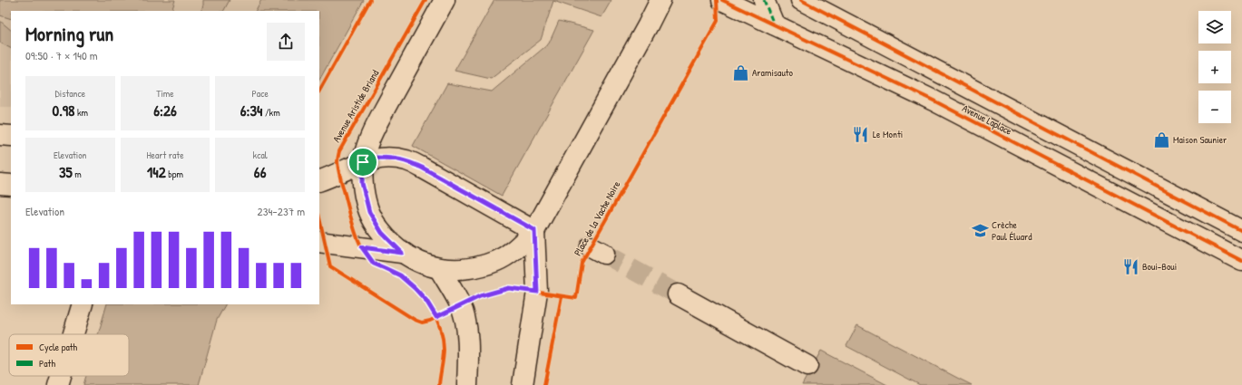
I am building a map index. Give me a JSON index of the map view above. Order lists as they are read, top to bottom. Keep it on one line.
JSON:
{"streets":{"main road":["Avenue Laplace"],"cycle path":["Avenue Aristide Briand","Place de la Vache Noire"]},"places":{"shop":["Aramisauto","Maison Saunier"],"restaurant":["Le Monti","Boui-Boui"],"school or university":["Crèche Paul Éluard"]},"legend":["Cycle path","Path"],"page":{"map_buttons":["+","−"],"heading":["Morning run","09:50 · 7 × 140 m"],"stats":[["Distance","0.98 km"],["Time","6:26"],["Pace","6:34 /km"],["Elevation","35 m"],["Heart rate","142 bpm"],["kcal","66"]],"chart":["Elevation","234–237 m"]}}
